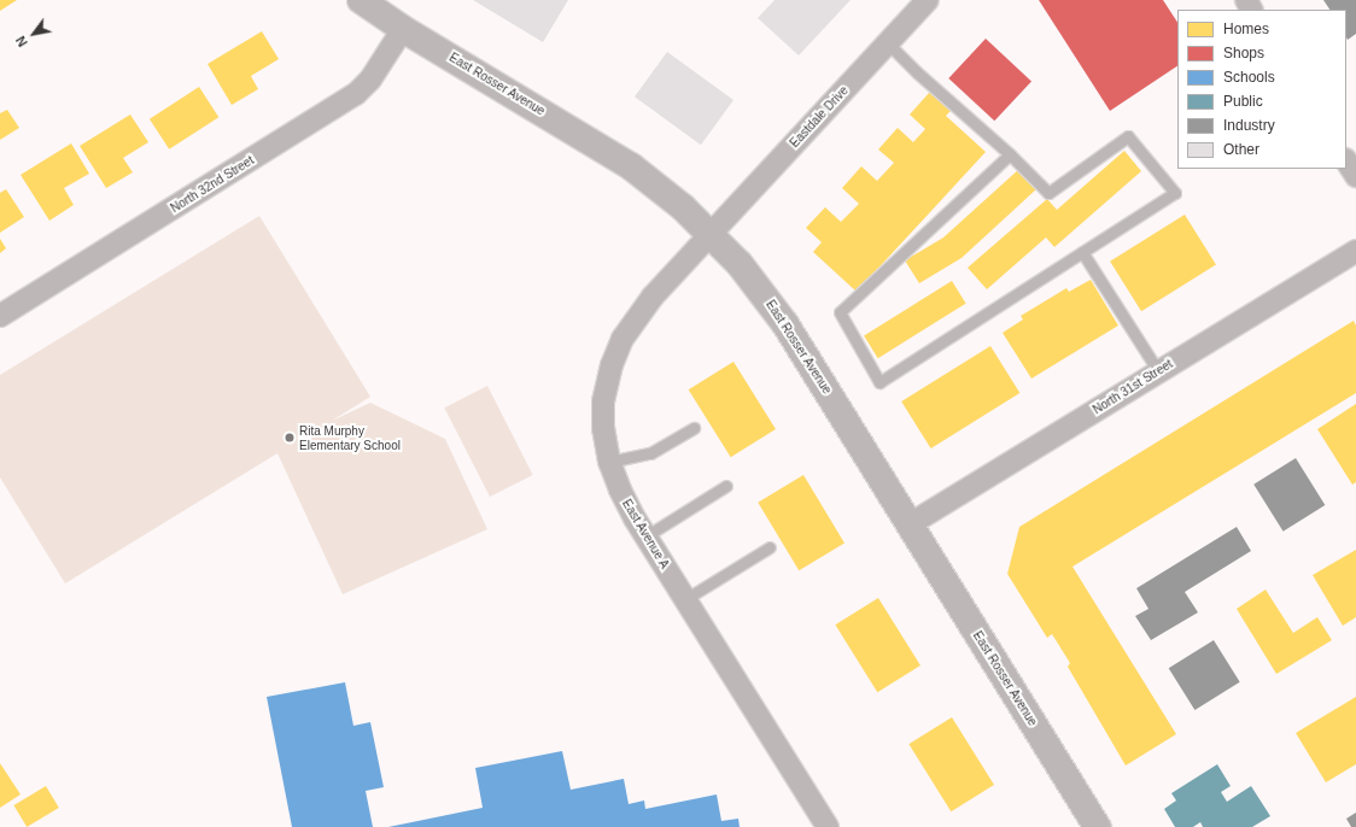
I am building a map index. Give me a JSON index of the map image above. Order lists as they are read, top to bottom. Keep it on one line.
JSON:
{"streets":{"street":["East Rosser Avenue","Eastdale Drive","North 32nd Street","North 31st Street","East Avenue A"]},"crossings":[["East Rosser Avenue","Eastdale Drive"],["East Rosser Avenue","North 32nd Street"],["East Rosser Avenue","North 31st Street"],["East Rosser Avenue","East Avenue A"],["Eastdale Drive","East Avenue A"]],"places":["Rita Murphy Elementary School"],"legend":["Homes","Shops","Schools","Public","Industry","Other"],"north":"bottom left"}
